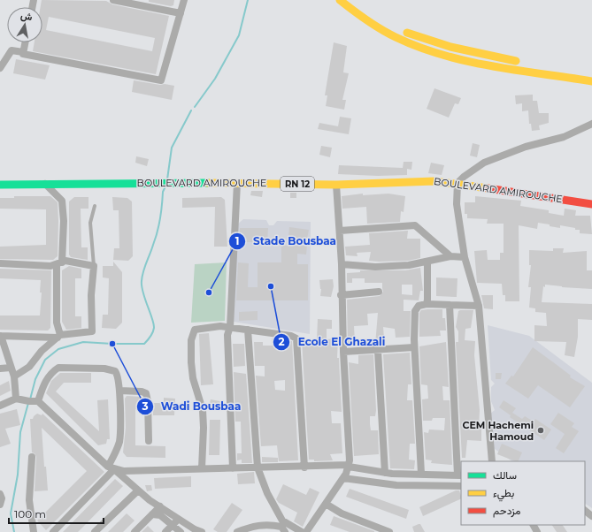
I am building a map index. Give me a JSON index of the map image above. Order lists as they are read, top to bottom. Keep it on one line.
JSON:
{"streets":{"main road":["BOULEVARD AMIROUCHE","RN 12"]},"places":["Ecole El Ghazali","Stade Bousbaa","Wadi Bousbaa","CEM Hachemi Hamoud"],"legend":["سالك","بطيء","مزدحم"],"scale_bar":"100 m","north":"top"}
